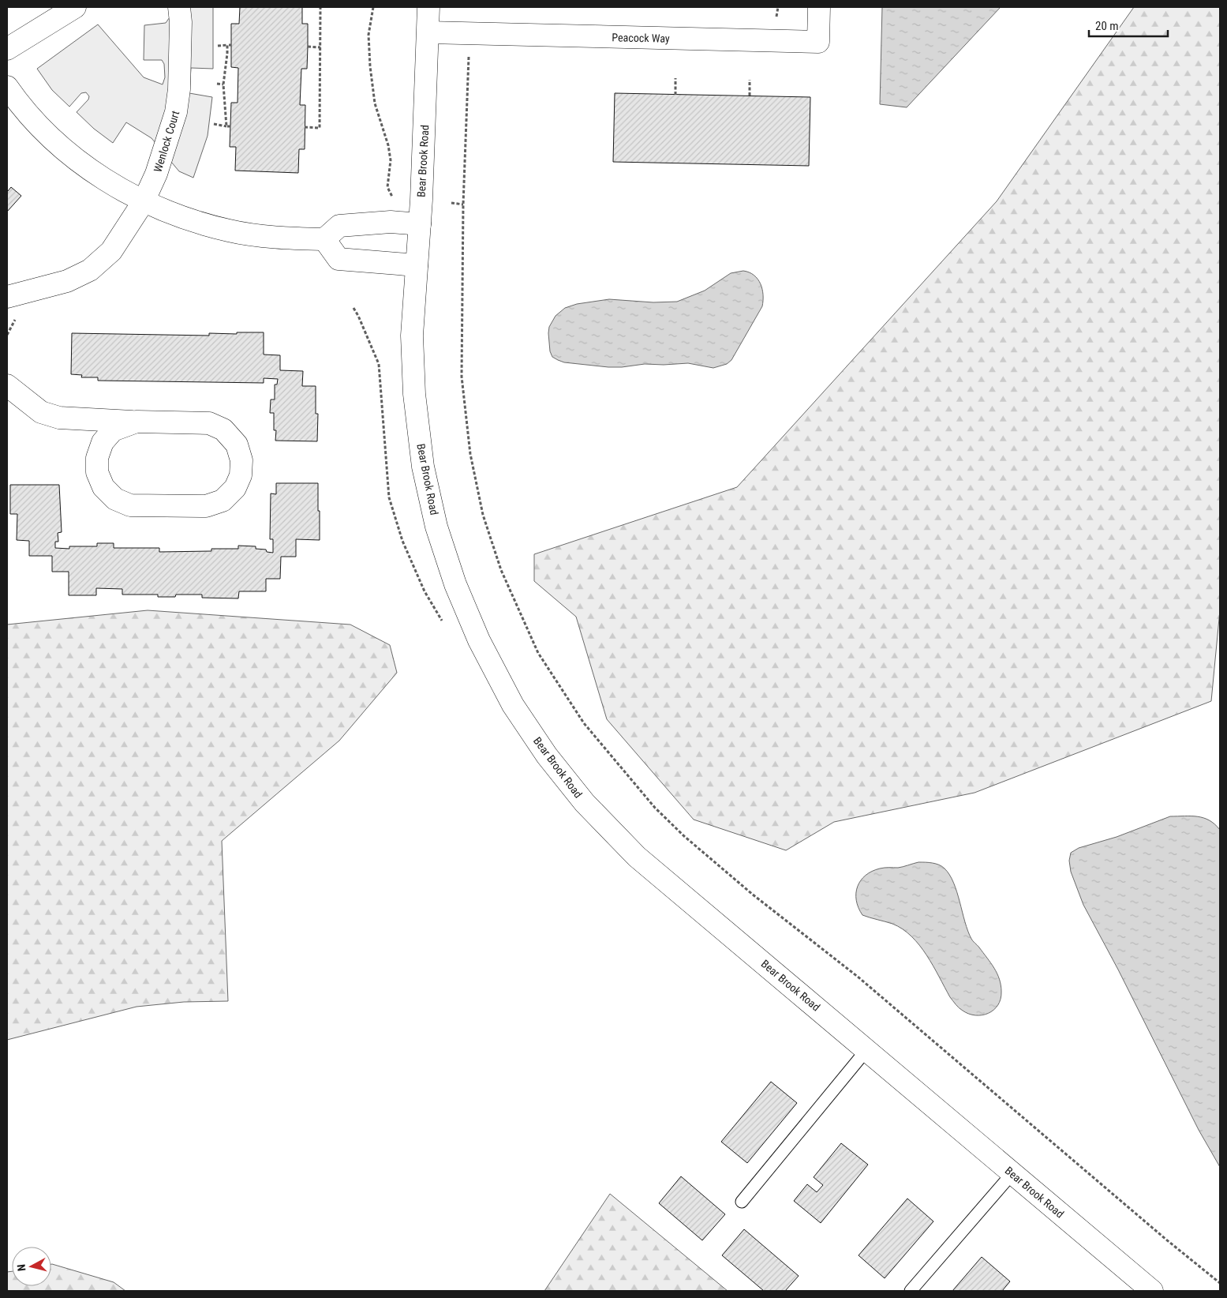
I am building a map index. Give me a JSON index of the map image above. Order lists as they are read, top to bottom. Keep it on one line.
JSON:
{"streets":{"street":["Peacock Way","Wenlock Court","Bear Brook Road"]},"crossings":[["Peacock Way","Bear Brook Road"]],"scale_bar":"20 m","north":"left"}
